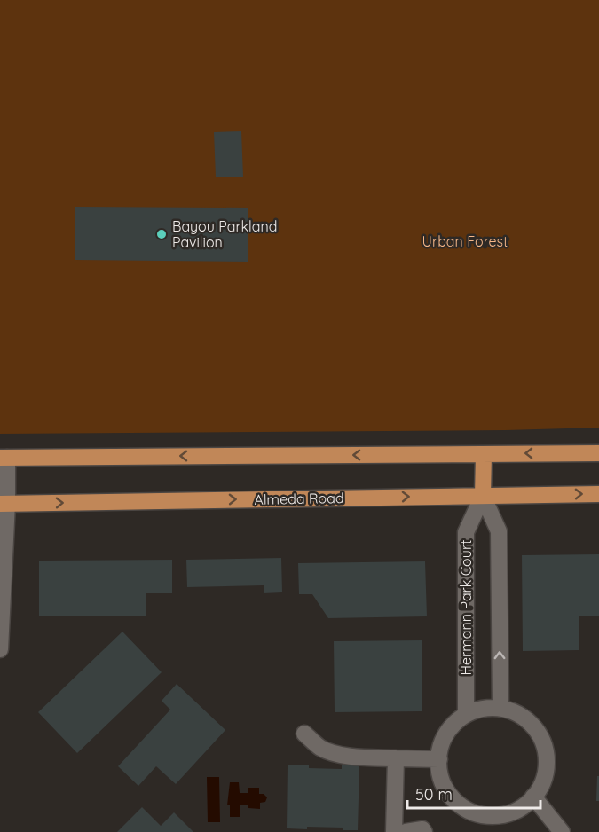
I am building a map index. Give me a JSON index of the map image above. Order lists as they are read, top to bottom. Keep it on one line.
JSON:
{"streets":{"main road":["Almeda Road"],"street":["Hermann Park Court"]},"crossings":[["Almeda Road","Hermann Park Court"]],"parks":["Urban Forest"],"places":["Bayou Parkland Pavilion"],"scale_bar":"50 m"}
